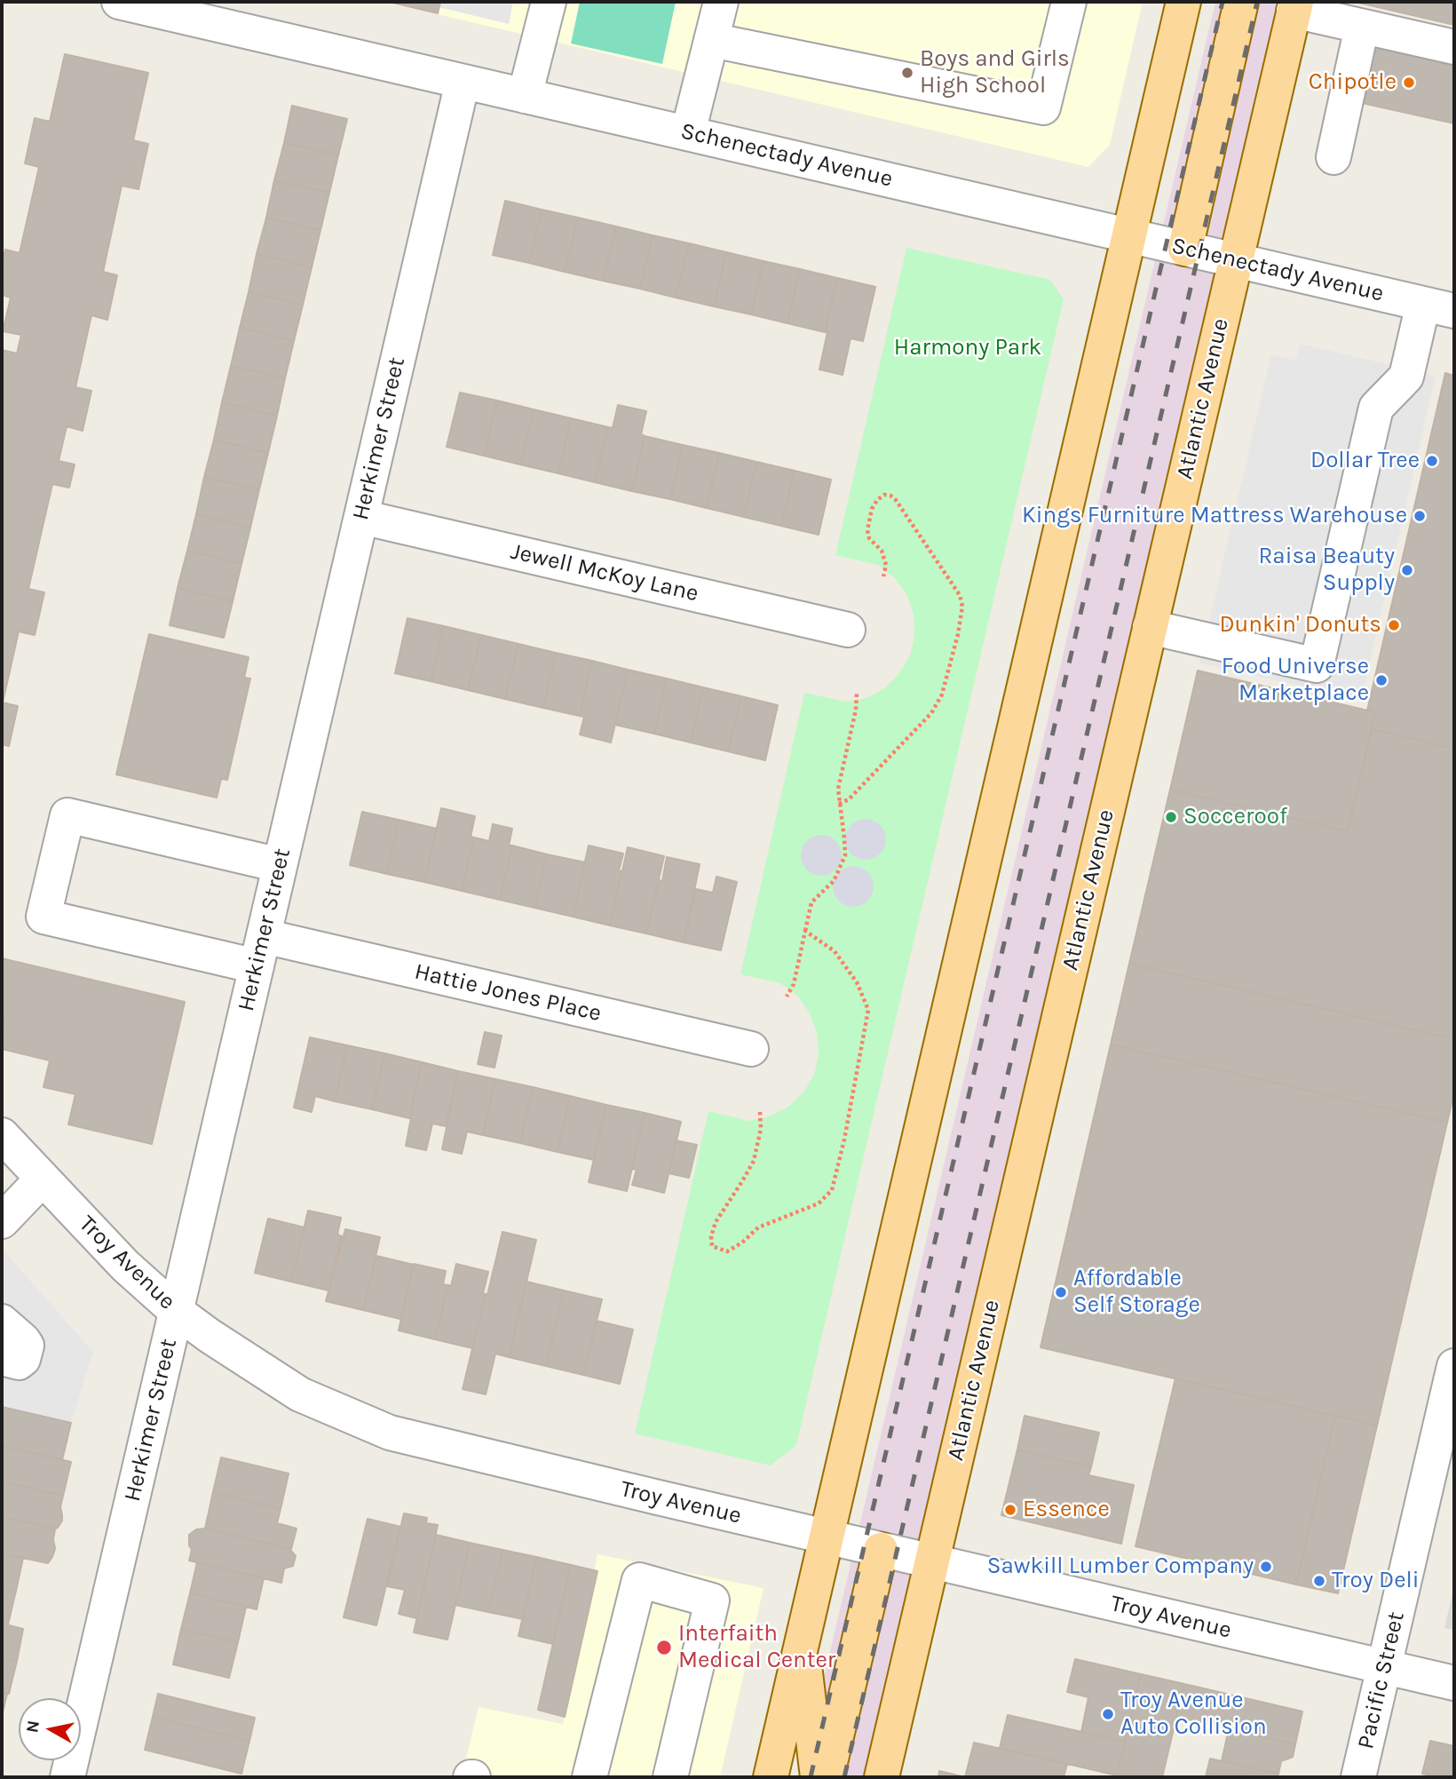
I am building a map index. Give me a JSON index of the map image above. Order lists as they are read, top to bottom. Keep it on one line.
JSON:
{"streets":{"main road":["Atlantic Avenue"],"street":["Schenectady Avenue","Herkimer Street","Jewell McKoy Lane","Hattie Jones Place","Troy Avenue","Pacific Street"]},"crossings":[["Schenectady Avenue","Atlantic Avenue"],["Schenectady Avenue","Herkimer Street"],["Atlantic Avenue","Troy Avenue"],["Herkimer Street","Jewell McKoy Lane"],["Herkimer Street","Hattie Jones Place"],["Herkimer Street","Troy Avenue"],["Troy Avenue","Pacific Street"]],"parks":["Harmony Park"],"places":["Boys and Girls High School","Chipotle","Dollar Tree","Kings Furniture Mattress Warehouse","Raisa Beauty Supply","Dunkin' Donuts","Food Universe Marketplace","Socceroof","Affordable Self Storage","Essence","Sawkill Lumber Company","Troy Deli","Interfaith Medical Center","Troy Avenue Auto Collision"],"north":"left"}
